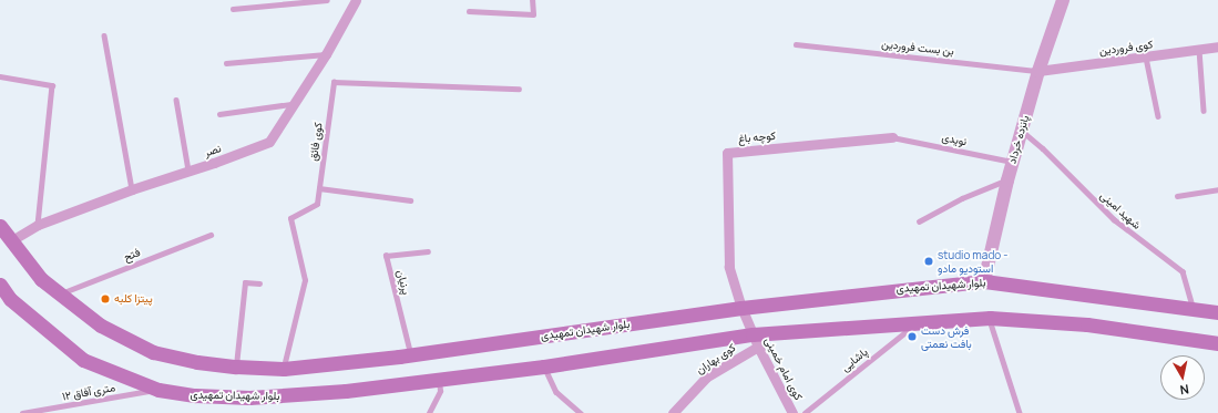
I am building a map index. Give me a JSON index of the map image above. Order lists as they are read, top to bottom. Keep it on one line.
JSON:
{"streets":{"main road":["بلوار شهیدان تمهیدی"],"street":["کوی فروردین","کوچه باغ","پانزده خرداد","نصر","کوی بهاران","کوی امام خمینی"],"lane":["بن بست فروردین","نویدی","کوی فائق","شهید امینی","فتح","پرنیان","پاشایی","۱۲ متری آفاق"]},"crossings":[["بن بست فروردین","کوی فروردین"],["بن بست فروردین","پانزده خرداد"],["کوی فروردین","پانزده خرداد"],["کوچه باغ","نویدی"],["کوچه باغ","بلوار شهیدان تمهیدی"],["کوچه باغ","کوی امام خمینی"],["نویدی","پانزده خرداد"],["پانزده خرداد","شهید امینی"],["پانزده خرداد","بلوار شهیدان تمهیدی"],["کوی فائق","بلوار شهیدان تمهیدی"],["نصر","بلوار شهیدان تمهیدی"],["شهید امینی","بلوار شهیدان تمهیدی"],["فتح","بلوار شهیدان تمهیدی"],["پرنیان","بلوار شهیدان تمهیدی"],["بلوار شهیدان تمهیدی","کوی بهاران"],["بلوار شهیدان تمهیدی","پاشایی"],["بلوار شهیدان تمهیدی","کوی امام خمینی"],["بلوار شهیدان تمهیدی","۱۲ متری آفاق"],["کوی بهاران","کوی امام خمینی"]],"places":["studio mado - استودیو مادو","پیتزا کلبه","فرش دست بافت نعمتی"],"north":"bottom"}
